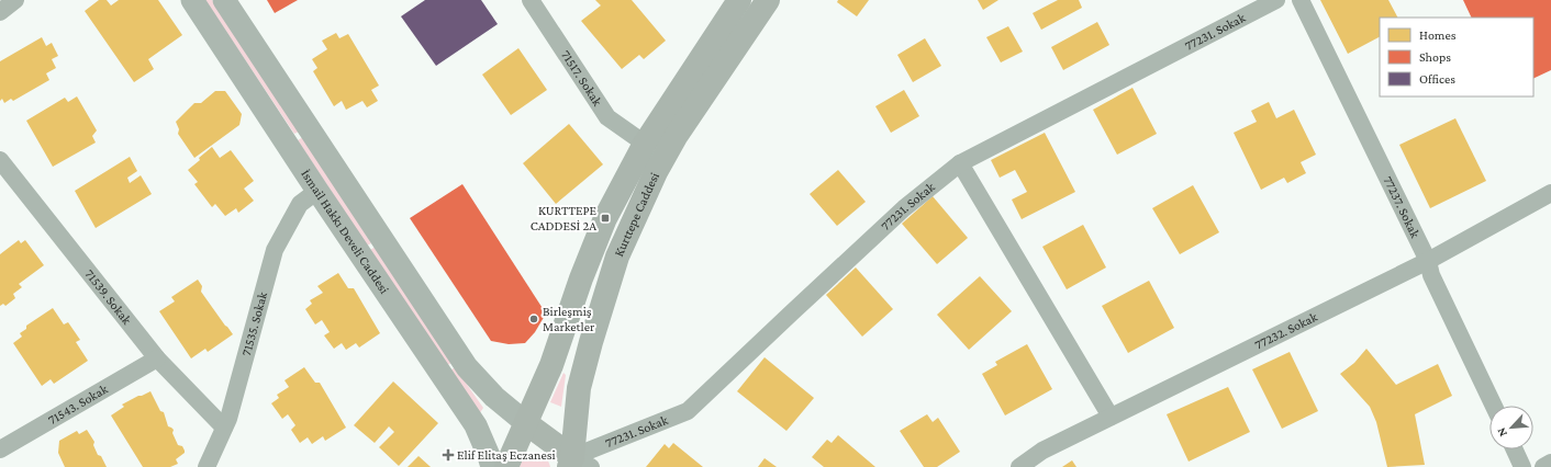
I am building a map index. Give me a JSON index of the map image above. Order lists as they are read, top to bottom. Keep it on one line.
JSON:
{"streets":{"main road":["Kurttepe Caddesi"],"street":["77231. Sokak","71517. Sokak","77237. Sokak","İsmail Hakkı Develi Caddesi","71539. Sokak","71535. Sokak","77232. Sokak","71543. Sokak"]},"crossings":[["77231. Sokak","Kurttepe Caddesi"],["71517. Sokak","Kurttepe Caddesi"],["77237. Sokak","77232. Sokak"],["Kurttepe Caddesi","İsmail Hakkı Develi Caddesi"],["İsmail Hakkı Develi Caddesi","71535. Sokak"],["71539. Sokak","71535. Sokak"],["71539. Sokak","71543. Sokak"]],"places":{"transit":["KURTTEPE CADDESİ 2A"],"other":["Birleşmiş Marketler"],"health":["Elif Elitaş Eczanesi"]},"legend":["Homes","Shops","Offices"],"north":"bottom left"}
